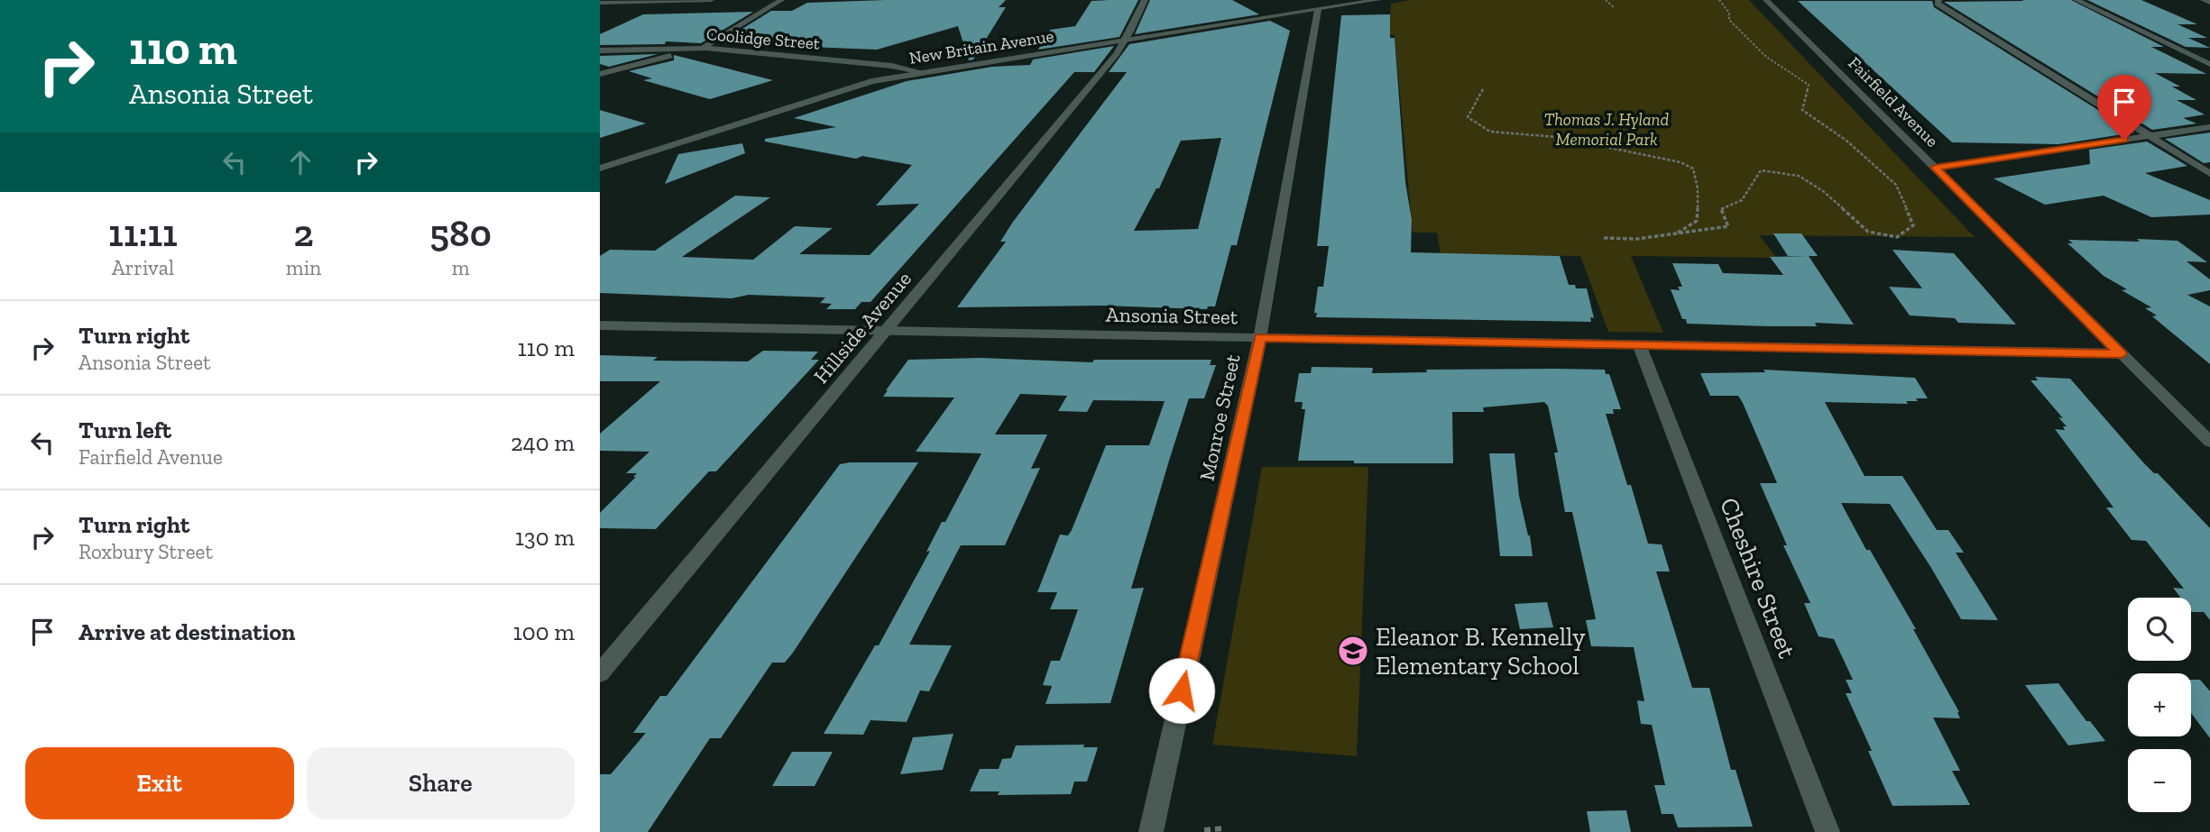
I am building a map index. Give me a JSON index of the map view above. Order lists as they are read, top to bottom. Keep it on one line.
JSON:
{"streets":{"street":["Coolidge Street","New Britain Avenue","Fairfield Avenue","Ansonia Street","Hillside Avenue","Monroe Street","Cheshire Street"]},"crossings":[["Coolidge Street","New Britain Avenue"],["New Britain Avenue","Hillside Avenue"],["New Britain Avenue","Monroe Street"],["Fairfield Avenue","Ansonia Street"],["Ansonia Street","Hillside Avenue"],["Ansonia Street","Monroe Street"],["Ansonia Street","Cheshire Street"]],"parks":["Thomas J. Hyland Memorial Park"],"places":{"school or university":["Eleanor B. Kennelly Elementary School"]},"page":{"turn":["110 m","Ansonia Street"],"eta":["11:11","Arrival","2","min","580","m"],"list":[{"name":"Turn right","note":"Ansonia Street","value":"110 m"},{"name":"Turn left","note":"Fairfield Avenue","value":"240 m"},{"name":"Turn right","note":"Roxbury Street","value":"130 m"},{"name":"Arrive at destination","value":"100 m"}],"map_buttons":["+","−"],"buttons":["Exit","Share"]}}
